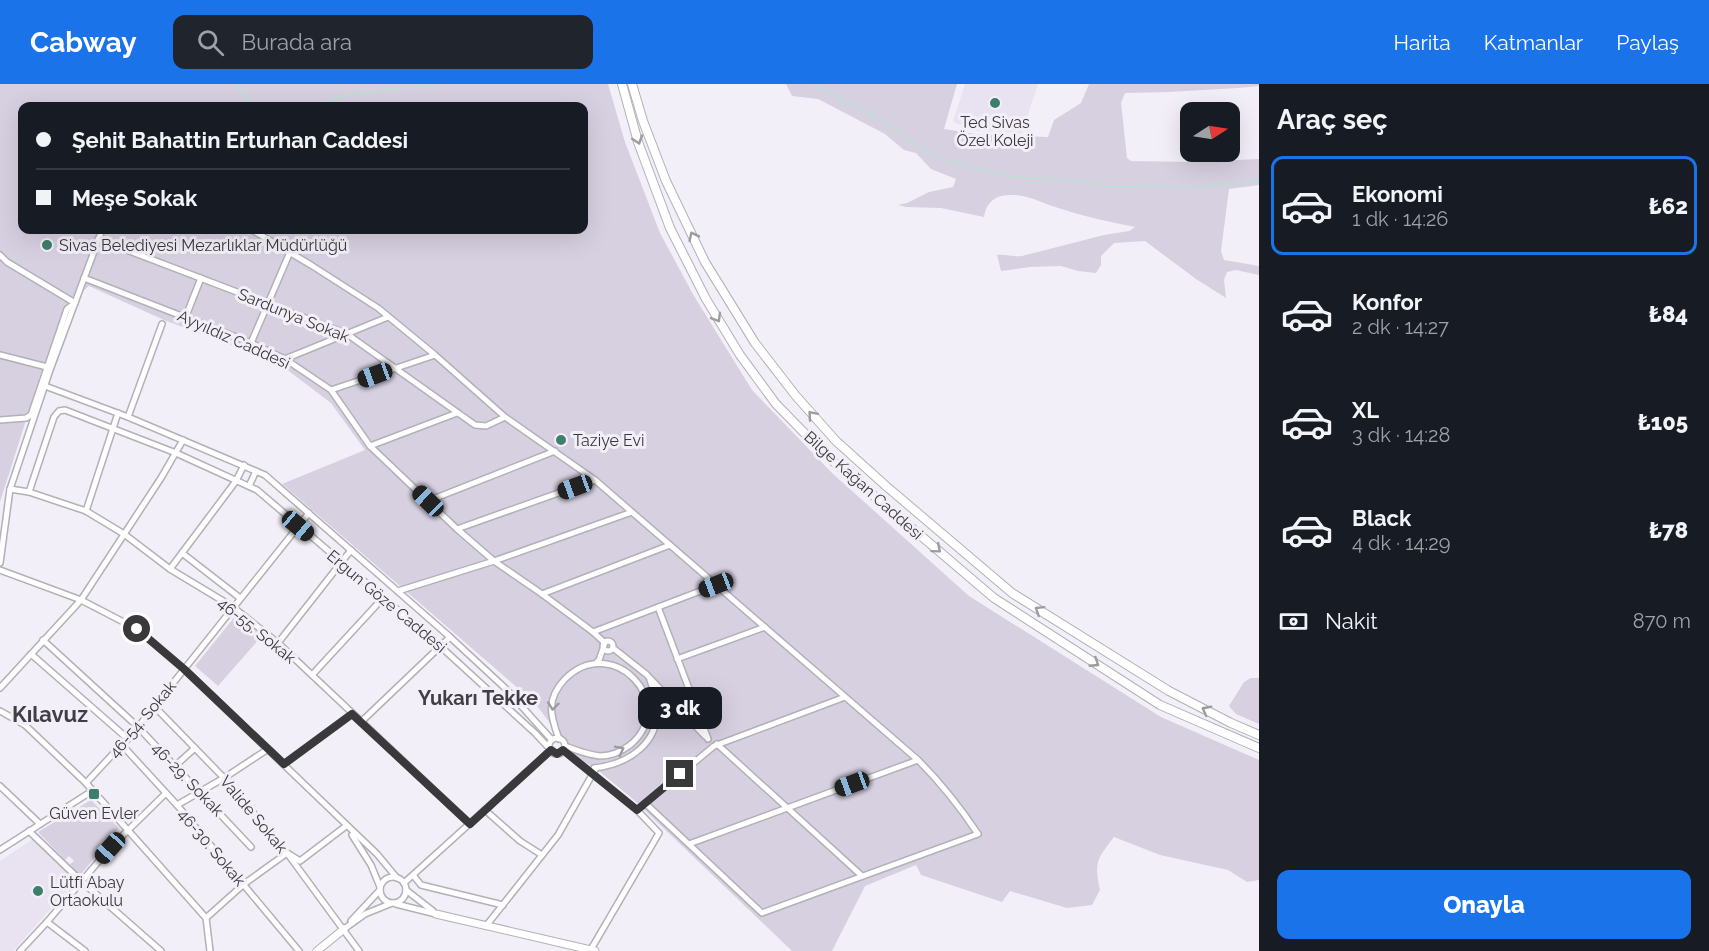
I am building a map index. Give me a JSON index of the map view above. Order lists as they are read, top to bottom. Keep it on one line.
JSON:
{"streets":{"main road":["Bilge Kağan Caddesi"],"street":["Sardunya Sokak","Ayyıldız Caddesi","Ergun Göze Caddesi","46-55. Sokak","46-54. Sokak","46-29. Sokak","Valide Sokak","46-30. Sokak"]},"crossings":[["Ergun Göze Caddesi","46-55. Sokak"],["Ergun Göze Caddesi","46-54. Sokak"],["46-55. Sokak","46-54. Sokak"],["46-54. Sokak","46-29. Sokak"],["46-54. Sokak","Valide Sokak"],["46-54. Sokak","46-30. Sokak"]],"districts":["Yukarı Tekke","Kılavuz"],"places":{"other":["Ted Sivas Özel Koleji","Sivas Belediyesi Mezarlıklar Müdürlüğü","Taziye Evi","Lütfi Abay Ortaokulu"],"transit":["Güven Evler"]},"north":"right","page":{"header":"Cabway","search":"Burada ara","nav":["Harita","Katmanlar","Paylaş"],"heading":"Araç seç","banner":["Şehit Bahattin Erturhan Caddesi","Meşe Sokak"],"list":[{"name":"Ekonomi","note":"1 dk · 14:26","value":"₺62"},{"name":"Konfor","note":"2 dk · 14:27","value":"₺84"},{"name":"XL","note":"3 dk · 14:28","value":"₺105"},{"name":"Black","note":"4 dk · 14:29","value":"₺78"}],"pay":["Nakit","870 m"],"bubble":"3 dk","buttons":"Onayla"}}
